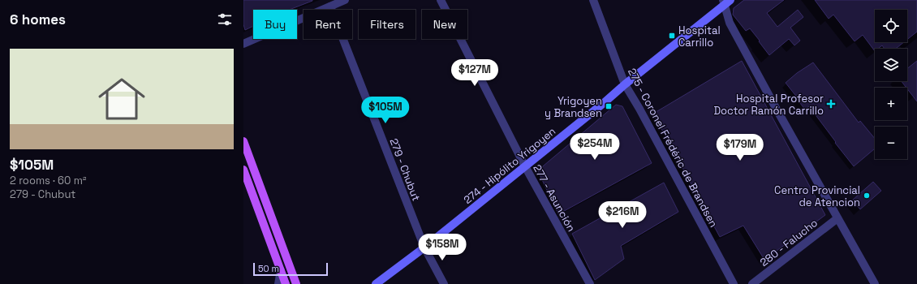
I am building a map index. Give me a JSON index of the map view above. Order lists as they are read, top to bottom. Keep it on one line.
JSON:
{"streets":{"street":["275 - Coronel Frédéric de Brandsen","274 - Hipólito Yrigoyen","279 - Chubut","277 - Asunción","280 - Falucho"]},"crossings":[["275 - Coronel Frédéric de Brandsen","274 - Hipólito Yrigoyen"],["274 - Hipólito Yrigoyen","279 - Chubut"],["274 - Hipólito Yrigoyen","277 - Asunción"]],"places":{"transit":["Hospital Carrillo","Yrigoyen y Brandsen"],"health":["Hospital Profesor Doctor Ramón Carrillo"],"other":["Centro Provincial de Atencion"]},"scale_bar":"50 m","page":{"heading":"6 homes","map_buttons":["+","−"],"chip":["Buy","Rent","Filters","New"],"list":[{"name":"$105M","note":"2 rooms · 60 m² · 279 - Chubut"}],"price":["$127M","$105M","$254M","$179M","$216M","$158M"],"scale":"50 m"}}
